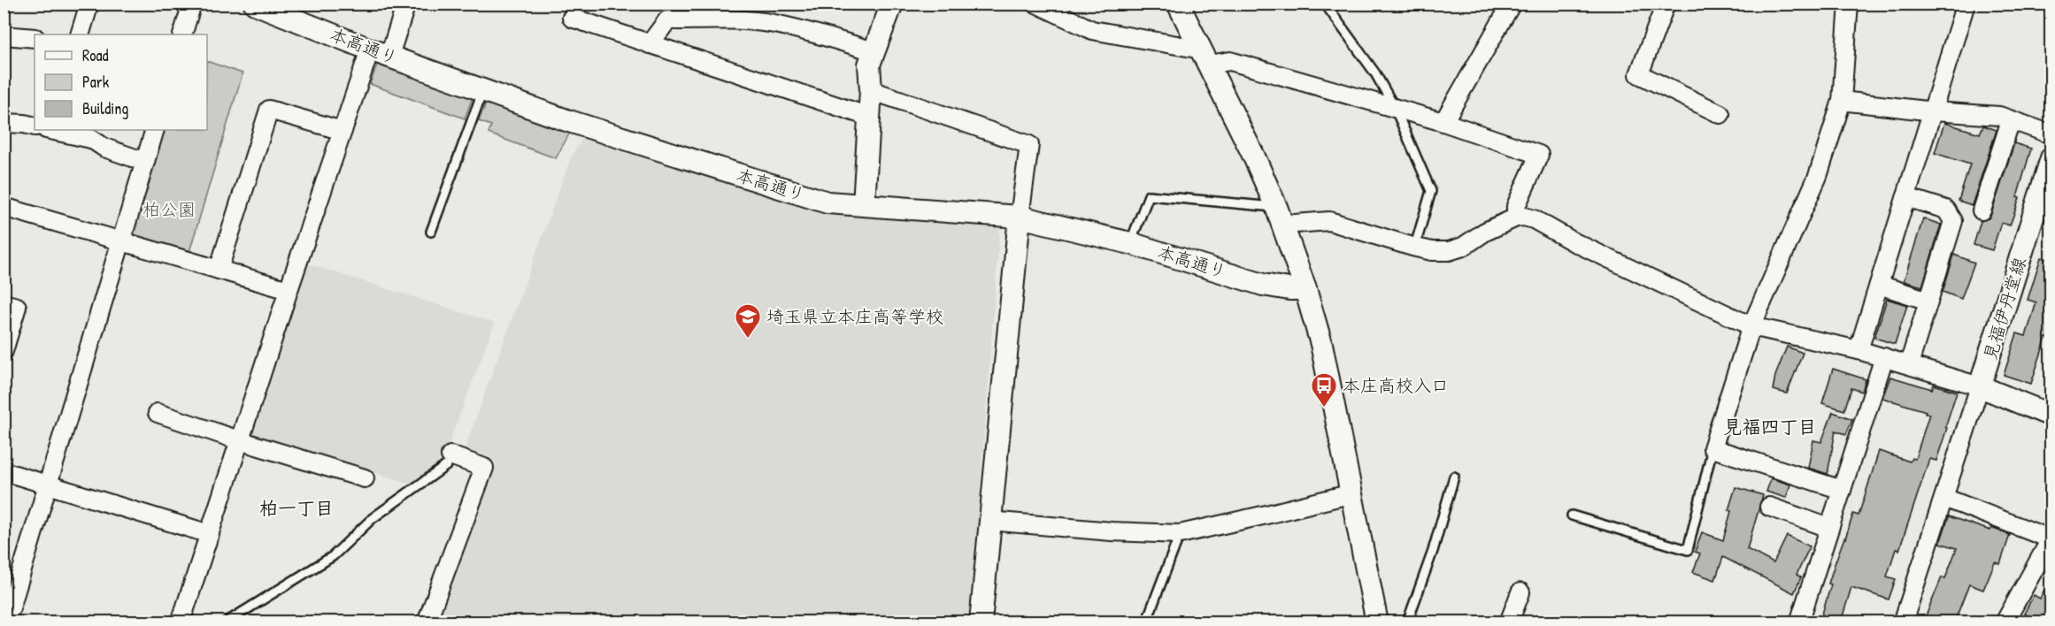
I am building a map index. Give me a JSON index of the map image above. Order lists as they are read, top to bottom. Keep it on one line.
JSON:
{"streets":{"street":["本高通り","見福伊丹堂線"]},"districts":["見福四丁目","柏一丁目"],"parks":["柏公園"],"places":{"school or university":["埼玉県立本庄高等学校"],"bus stop":["本庄高校入口"]},"legend":["Road","Park","Building"]}
